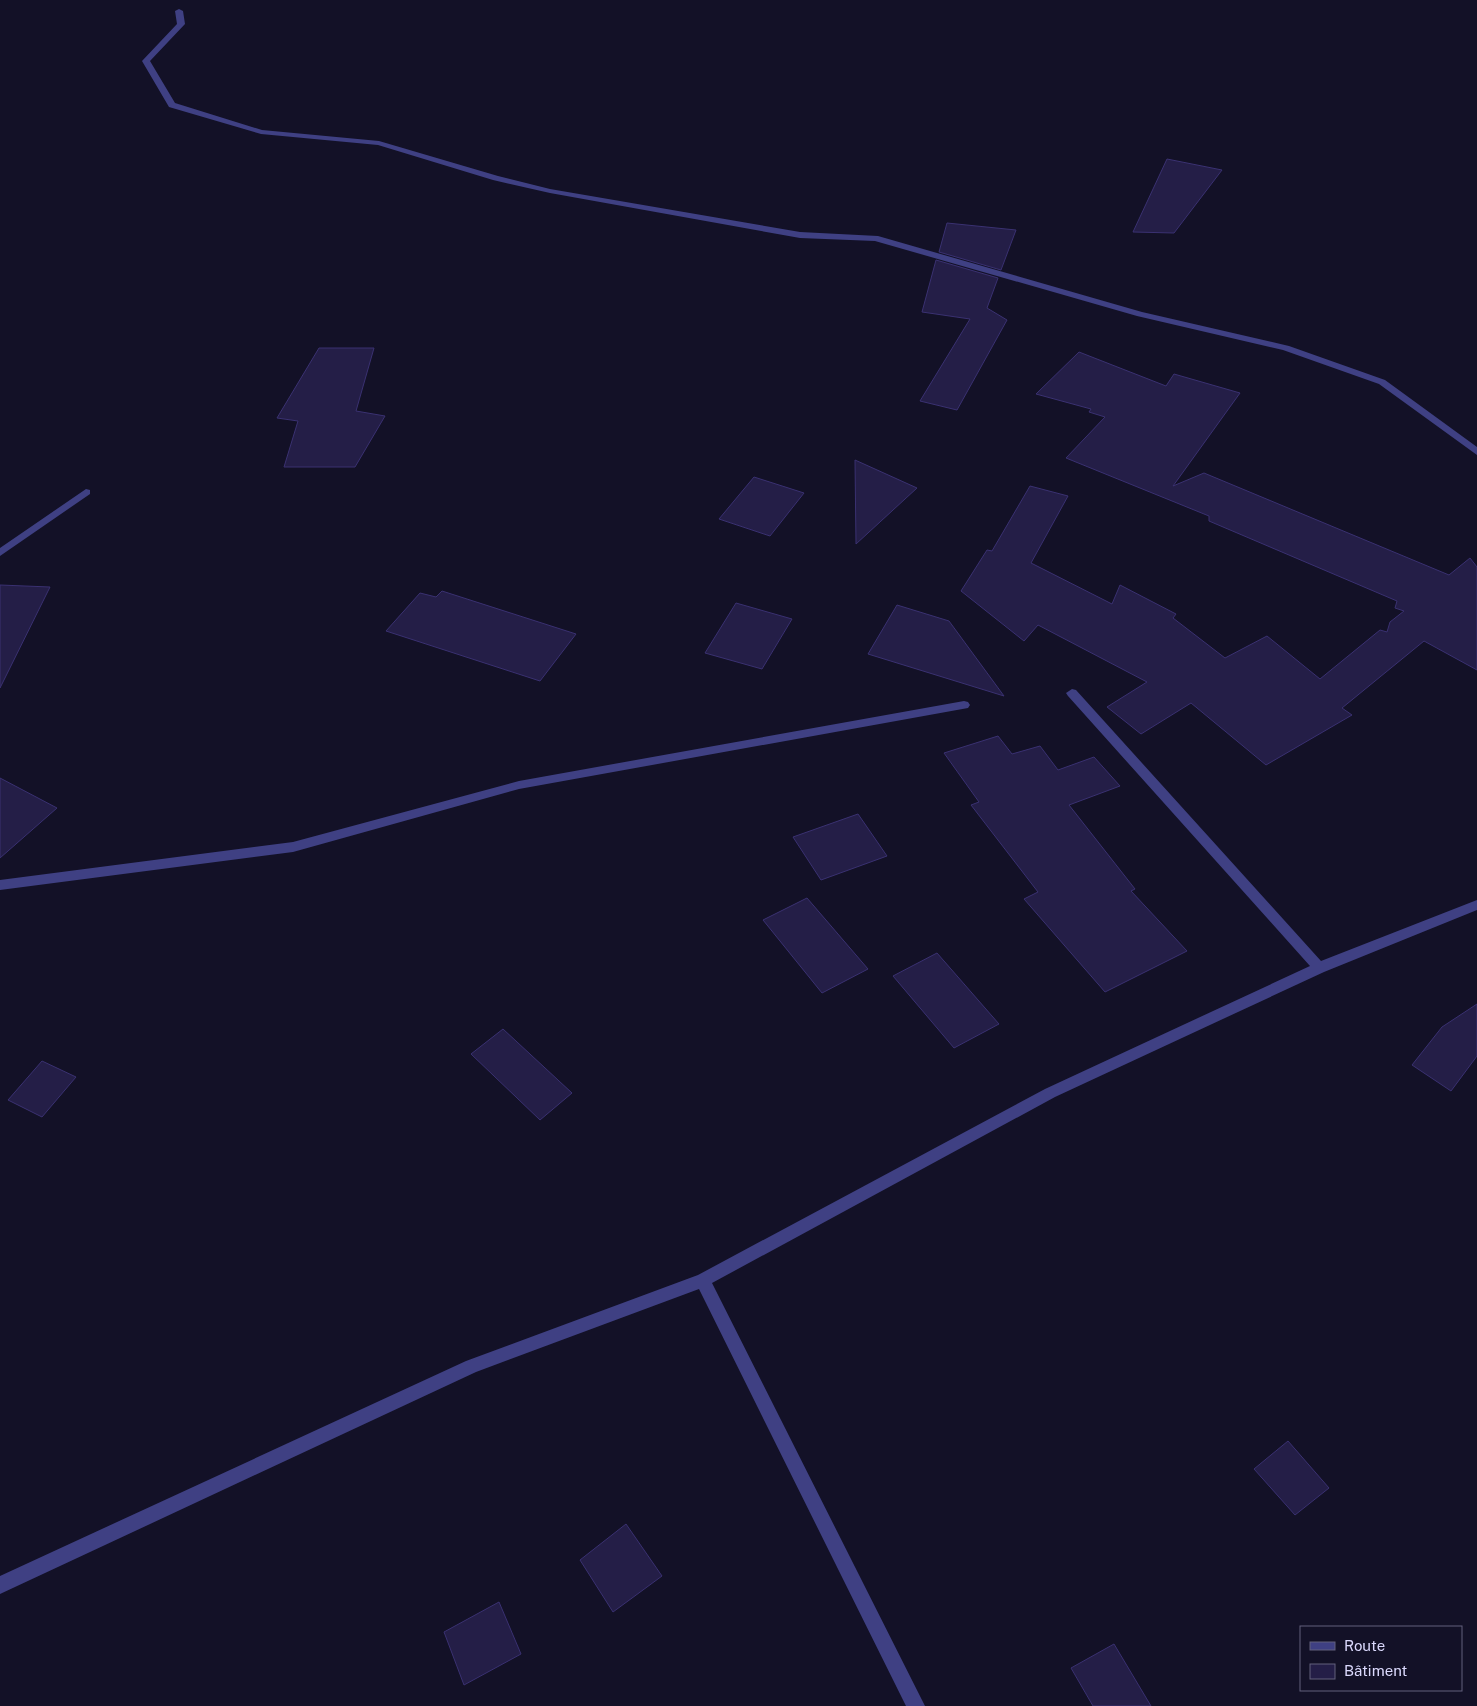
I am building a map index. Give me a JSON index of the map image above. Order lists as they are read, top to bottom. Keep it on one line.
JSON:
{"legend":["Route","Bâtiment"]}
